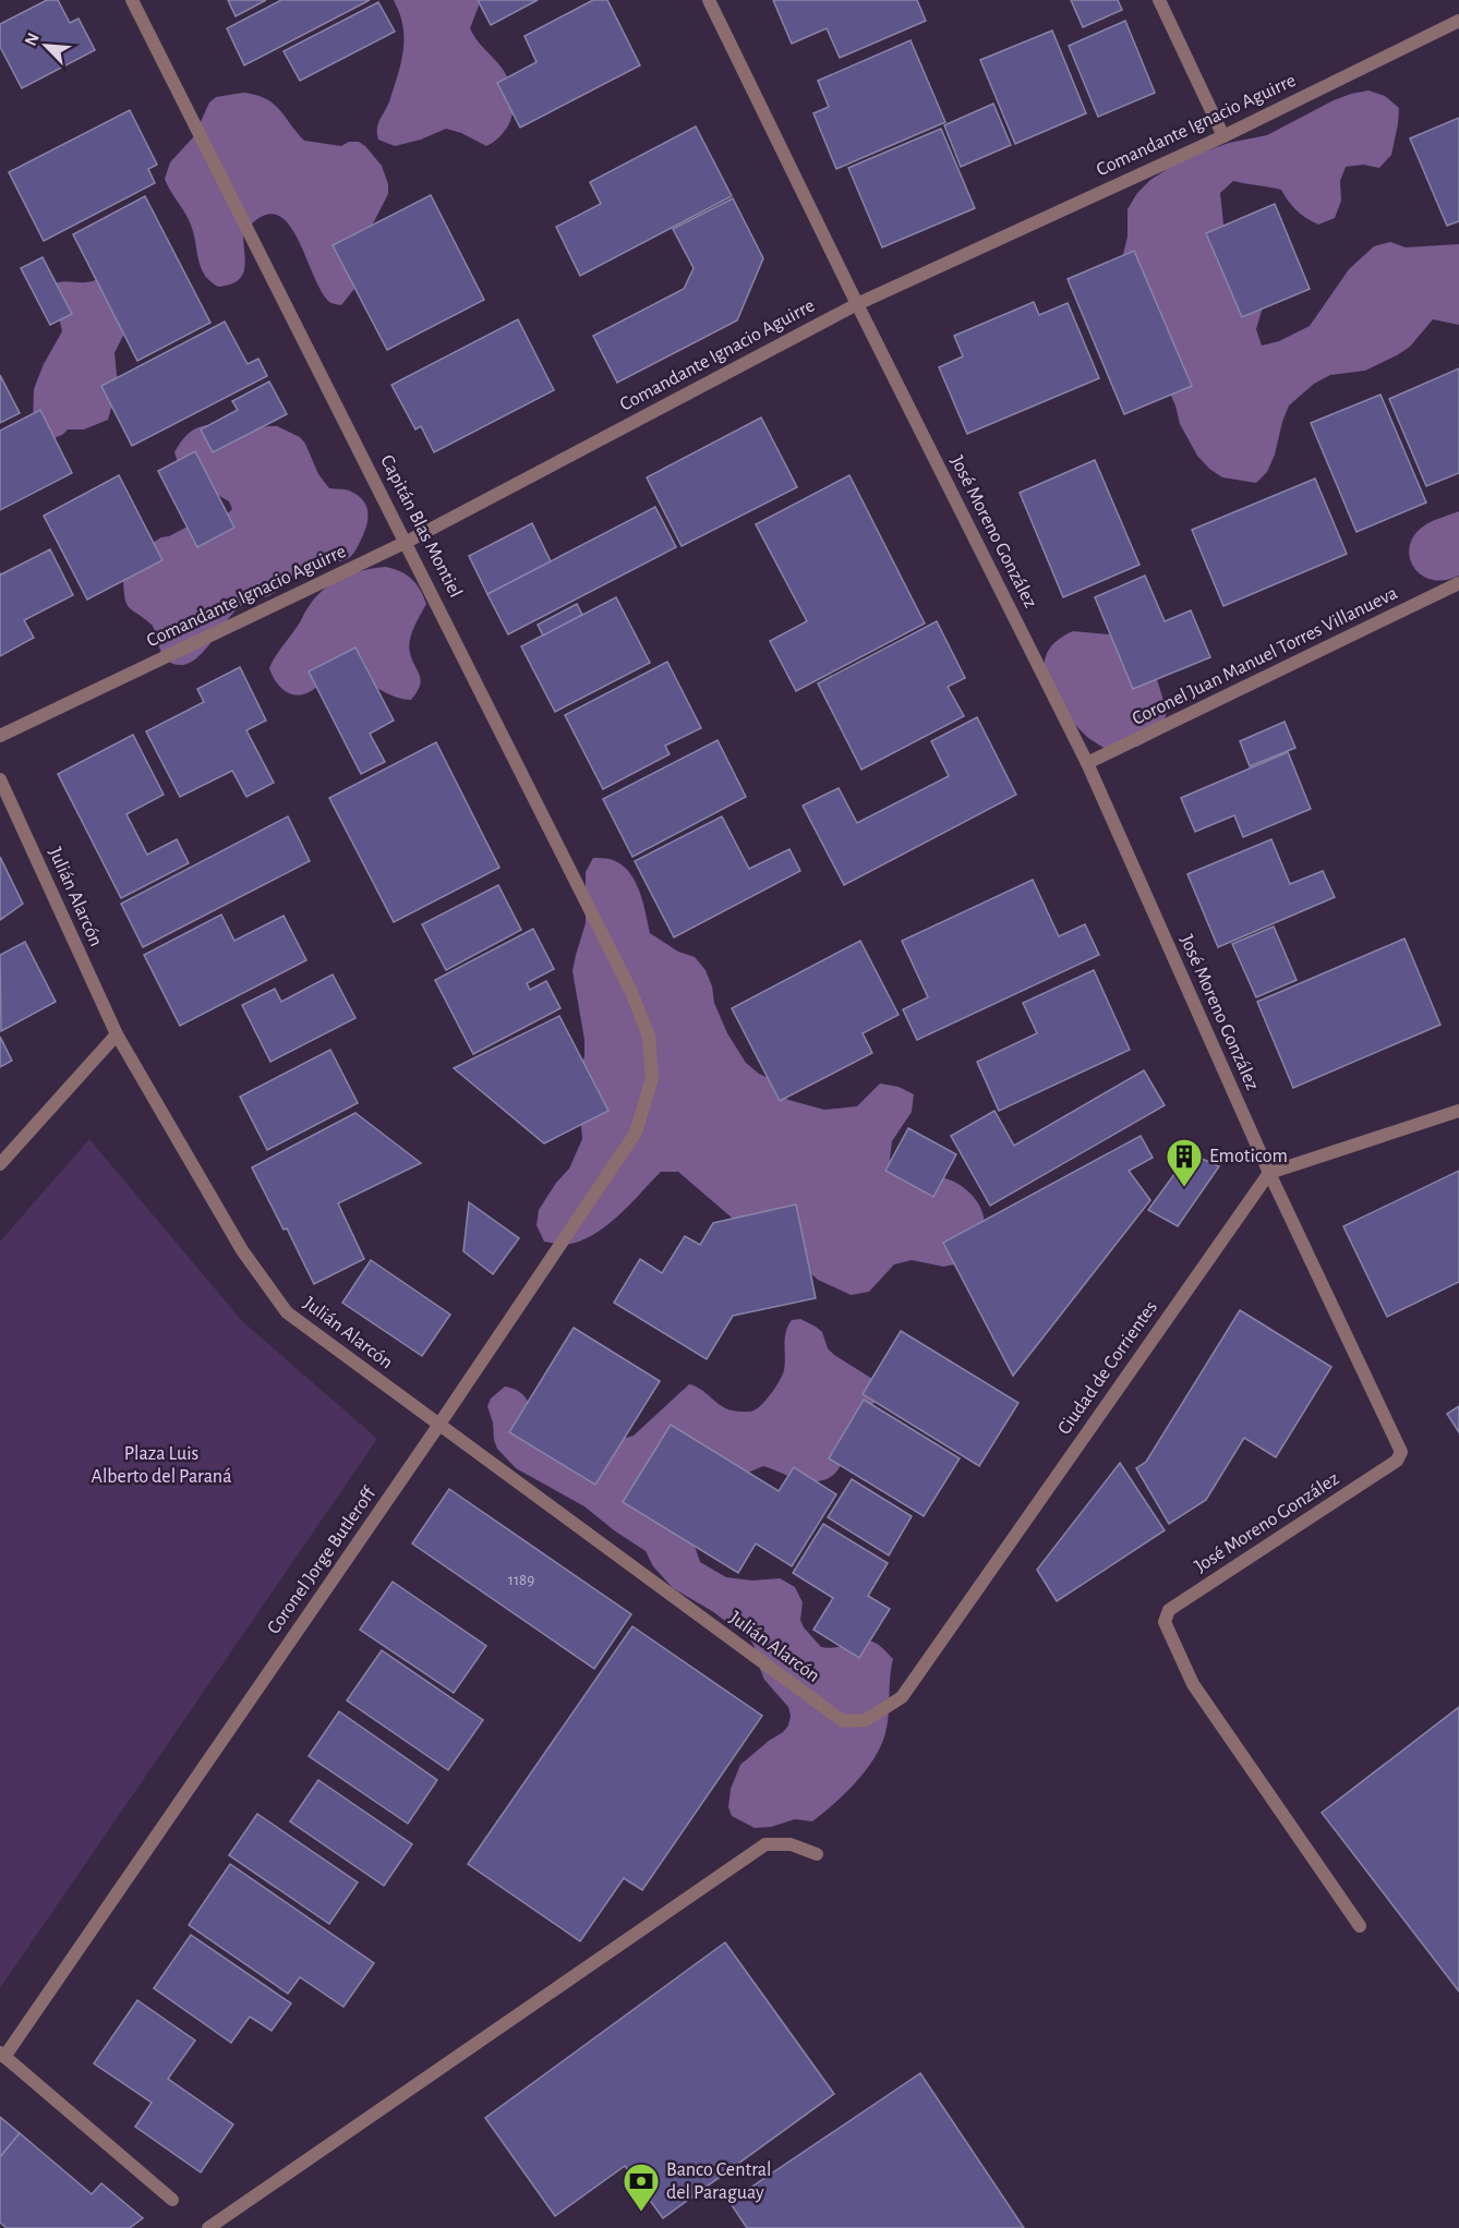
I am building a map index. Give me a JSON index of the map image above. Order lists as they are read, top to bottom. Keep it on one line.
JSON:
{"streets":{"street":["Comandante Ignacio Aguirre","Capitán Blas Montiel","José Moreno González","Coronel Juan Manuel Torres Villanueva","Julián Alarcón","Ciudad de Corrientes","Coronel Jorge Butleroff"]},"crossings":[["Comandante Ignacio Aguirre","Capitán Blas Montiel"],["Comandante Ignacio Aguirre","José Moreno González"],["Capitán Blas Montiel","Coronel Jorge Butleroff"],["José Moreno González","Coronel Juan Manuel Torres Villanueva"],["José Moreno González","Ciudad de Corrientes"],["Julián Alarcón","Ciudad de Corrientes"],["Julián Alarcón","Coronel Jorge Butleroff"]],"parks":["Plaza Luis Alberto del Paraná"],"places":{"building":["Emoticom"],"bank":["Banco Central del Paraguay"]},"house_numbers":["1189"],"north":"top left"}
